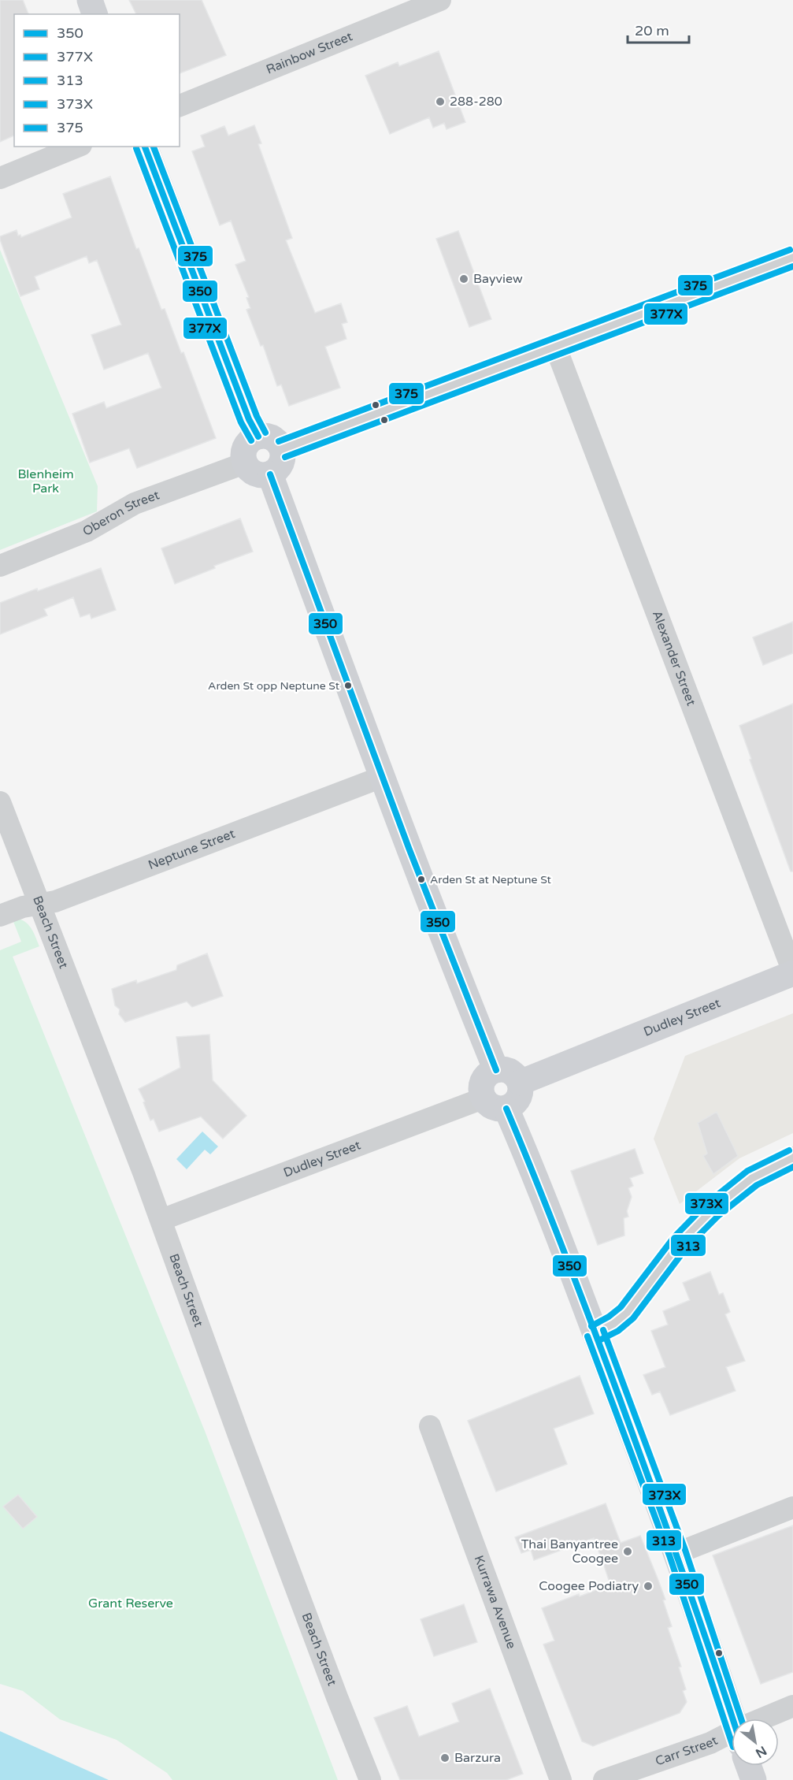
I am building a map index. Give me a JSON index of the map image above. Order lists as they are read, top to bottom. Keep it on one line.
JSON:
{"streets":{"main road":["Dudley Street"],"street":["Rainbow Street","Oberon Street","Alexander Street","Neptune Street","Beach Street","Kurrawa Avenue","Carr Street"]},"crossings":[["Alexander Street","Dudley Street"],["Neptune Street","Beach Street"],["Beach Street","Dudley Street"]],"parks":["Blenheim Park","Grant Reserve"],"places":["288-280","Bayview","Arden St opp Neptune St","Arden St at Neptune St","Thai Banyantree Coogee","Coogee Podiatry","Barzura"],"lines":["transit line 350","transit line 375","transit line 377X","transit line 373X","transit line 313"],"legend":["350","377X","313","373X","375"],"scale_bar":"20 m","north":"bottom right"}
